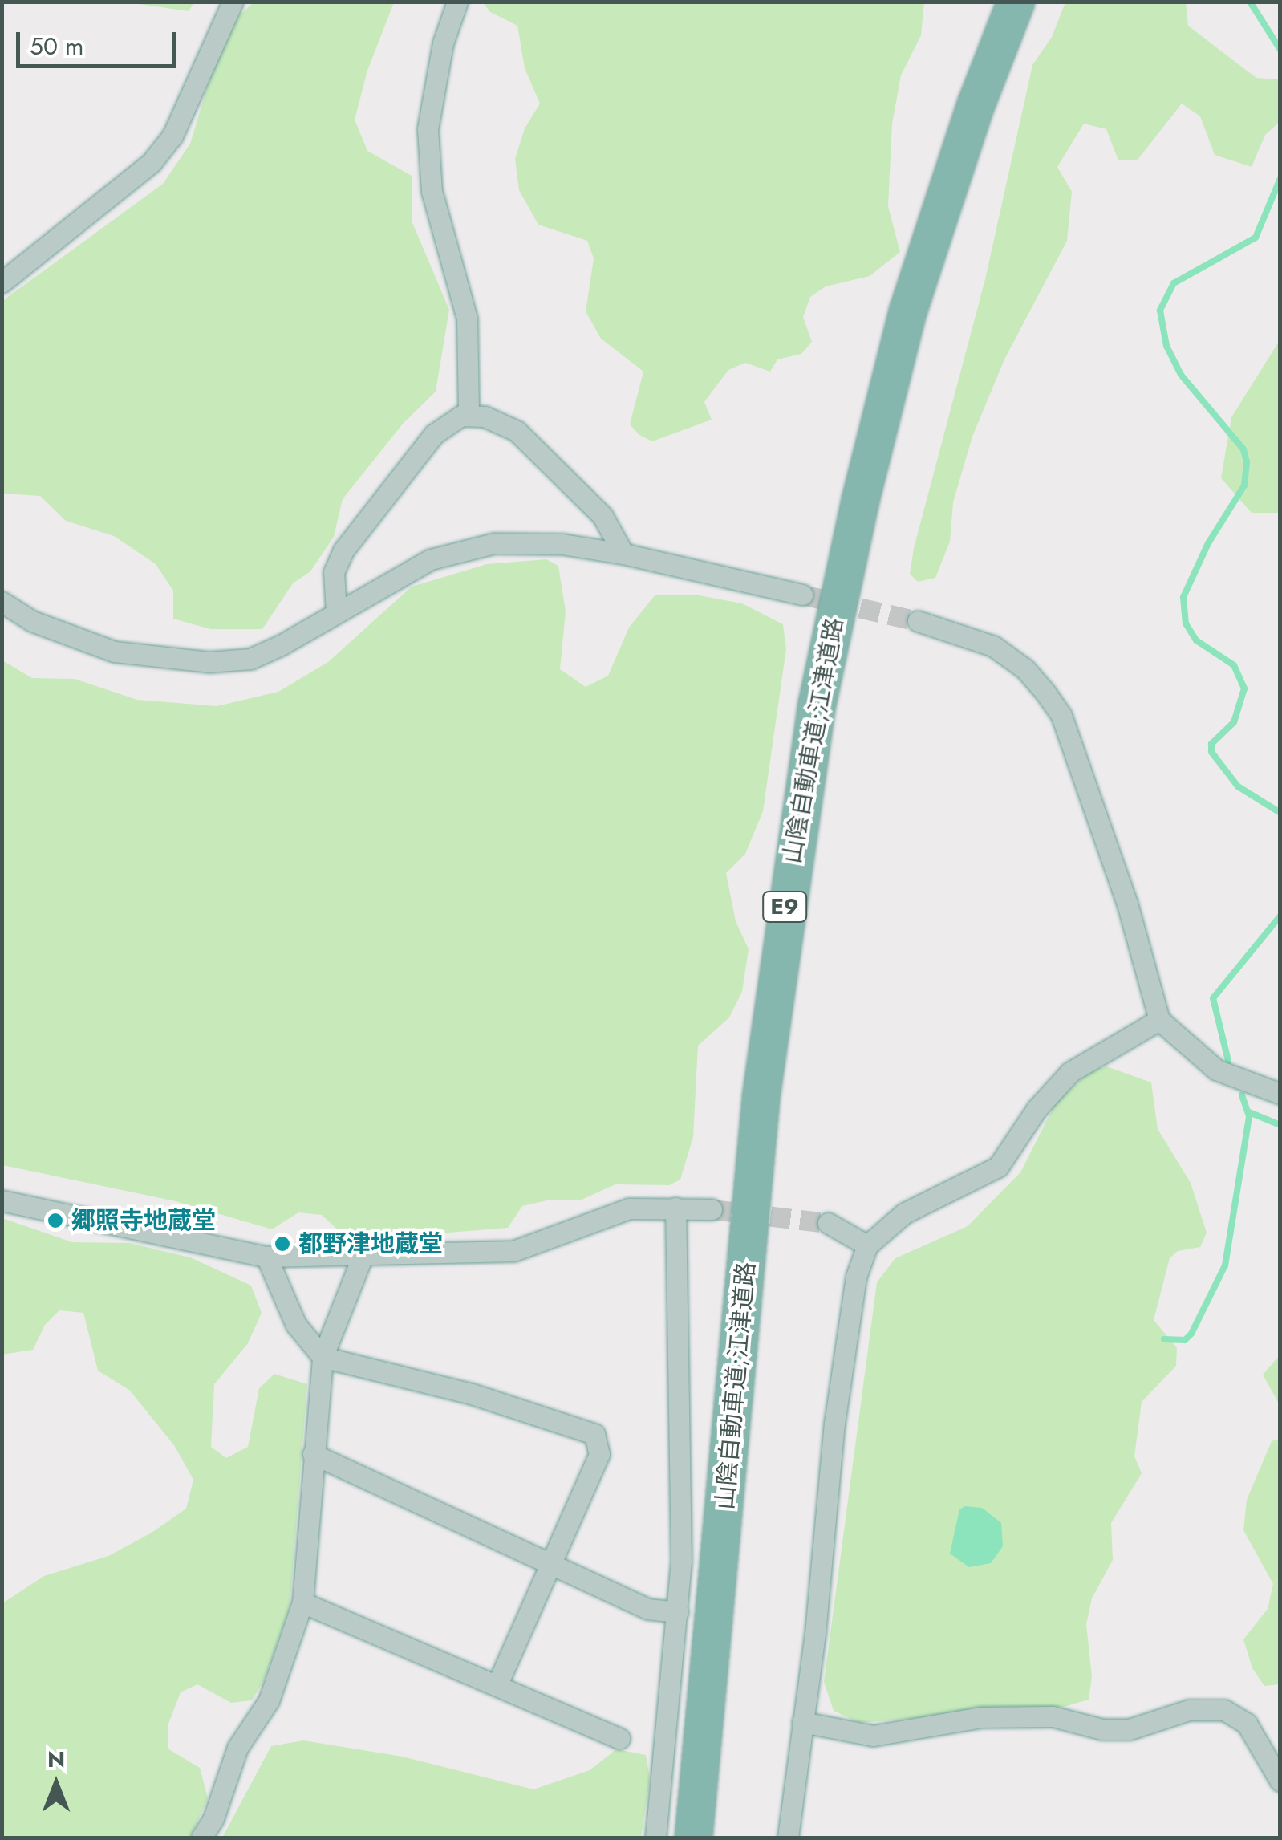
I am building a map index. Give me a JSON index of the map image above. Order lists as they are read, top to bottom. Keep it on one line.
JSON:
{"streets":{"highway":["山陰自動車道;江津道路","E9"]},"places":["郷照寺地蔵堂","都野津地蔵堂"],"scale_bar":"50 m","north":"top"}
